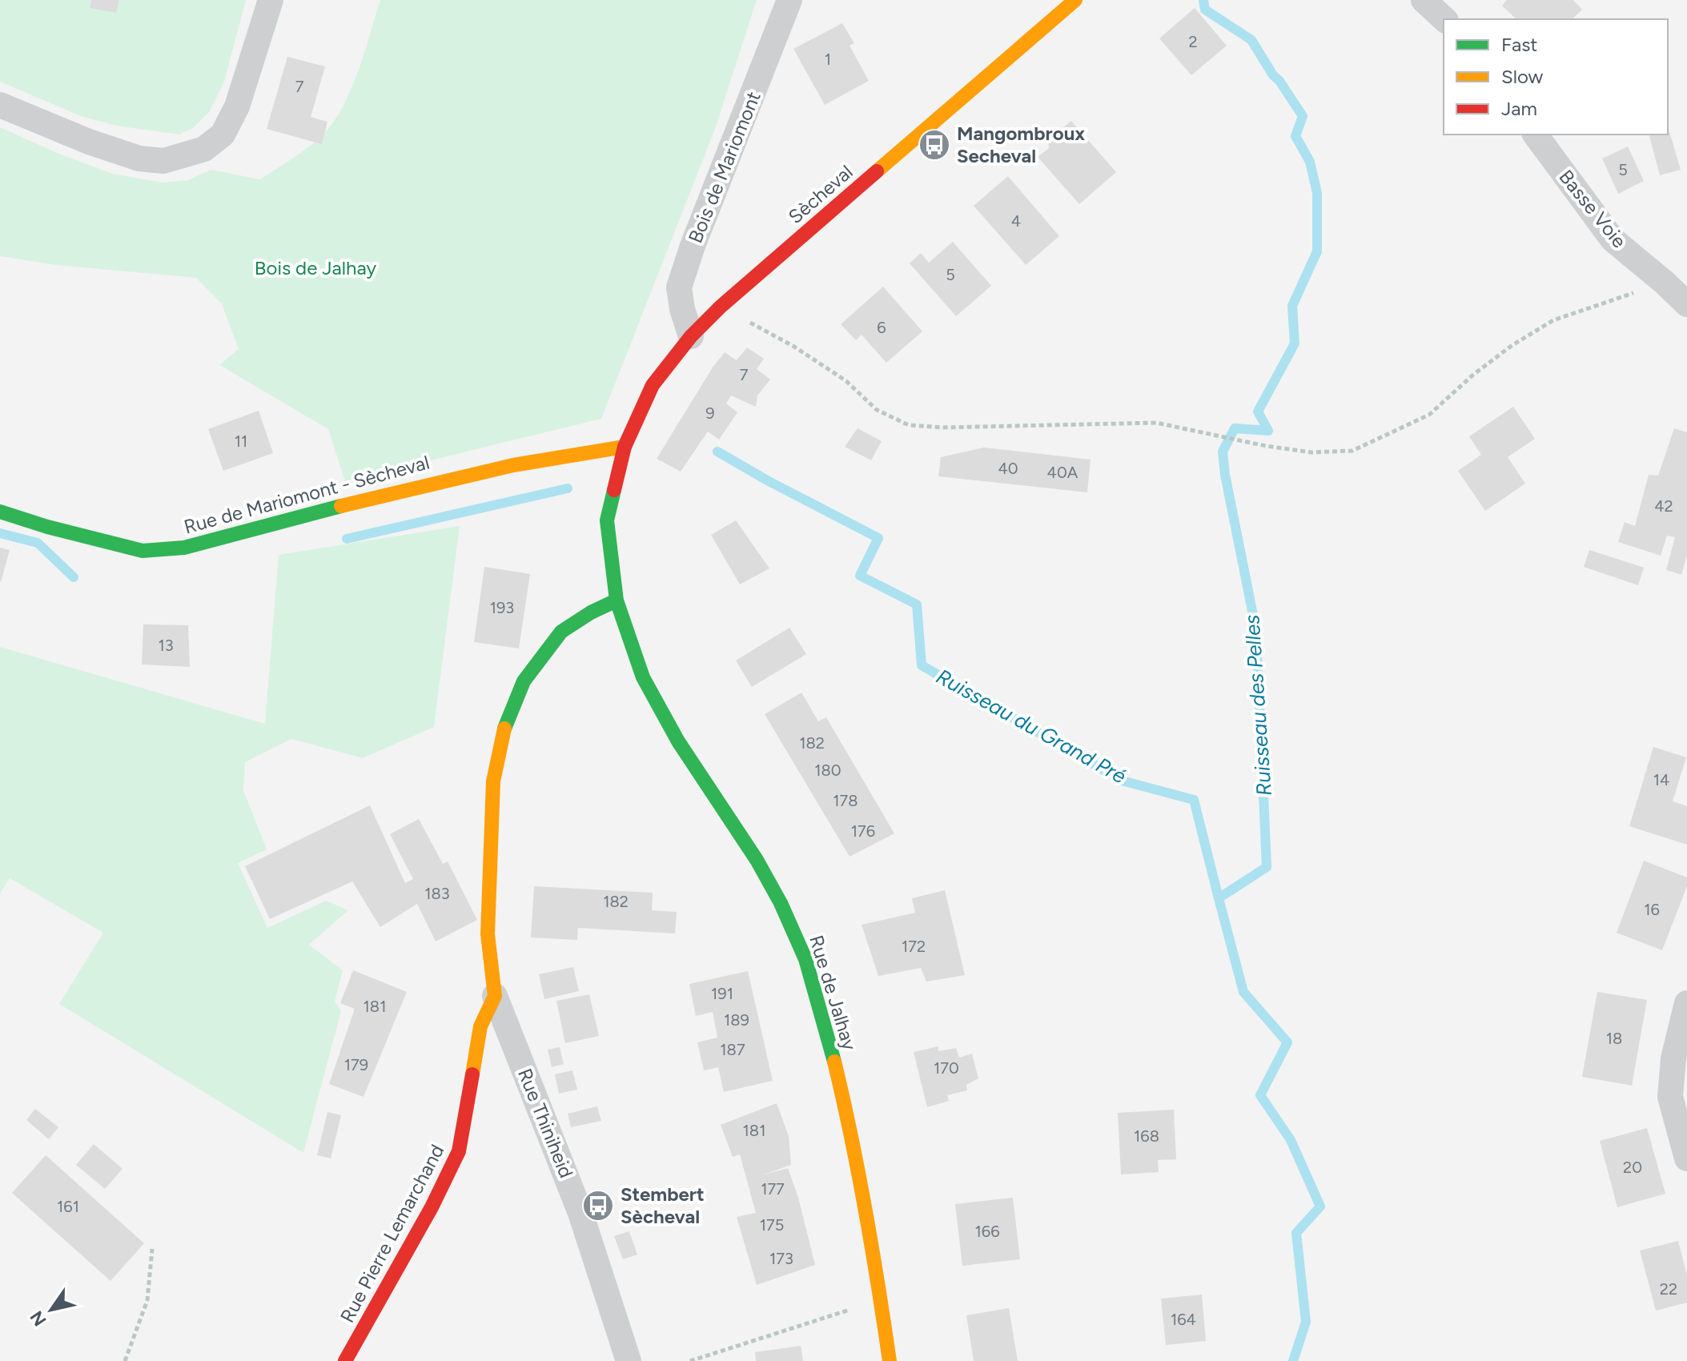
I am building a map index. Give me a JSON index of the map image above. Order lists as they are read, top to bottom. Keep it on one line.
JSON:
{"streets":{"main road":["Sècheval","Rue de Mariomont - Sècheval","Rue de Jalhay","Rue Pierre Lemarchand"],"street":["Bois de Mariomont","Basse Voie","Rue Thiniheid"]},"crossings":[["Bois de Mariomont","Sècheval"],["Sècheval","Rue de Mariomont - Sècheval"],["Sècheval","Rue de Jalhay"],["Rue de Mariomont - Sècheval","Rue de Jalhay"],["Rue Thiniheid","Rue Pierre Lemarchand"]],"water":["Ruisseau des Pelles","Ruisseau du Grand Pré"],"parks":["Bois de Jalhay"],"places":{"bus stop":["Mangombroux Secheval","Stembert Sècheval"]},"house_numbers":["2","1","7","5","4","5","6","7","9","11","40","40A","42","193","13","182","180","14","178","176","183","182","16","172","191","181","189","18","187","179","170","181","168","20","177","161","175","166","173","22","164"],"legend":["Fast","Slow","Jam"],"north":"bottom left"}
